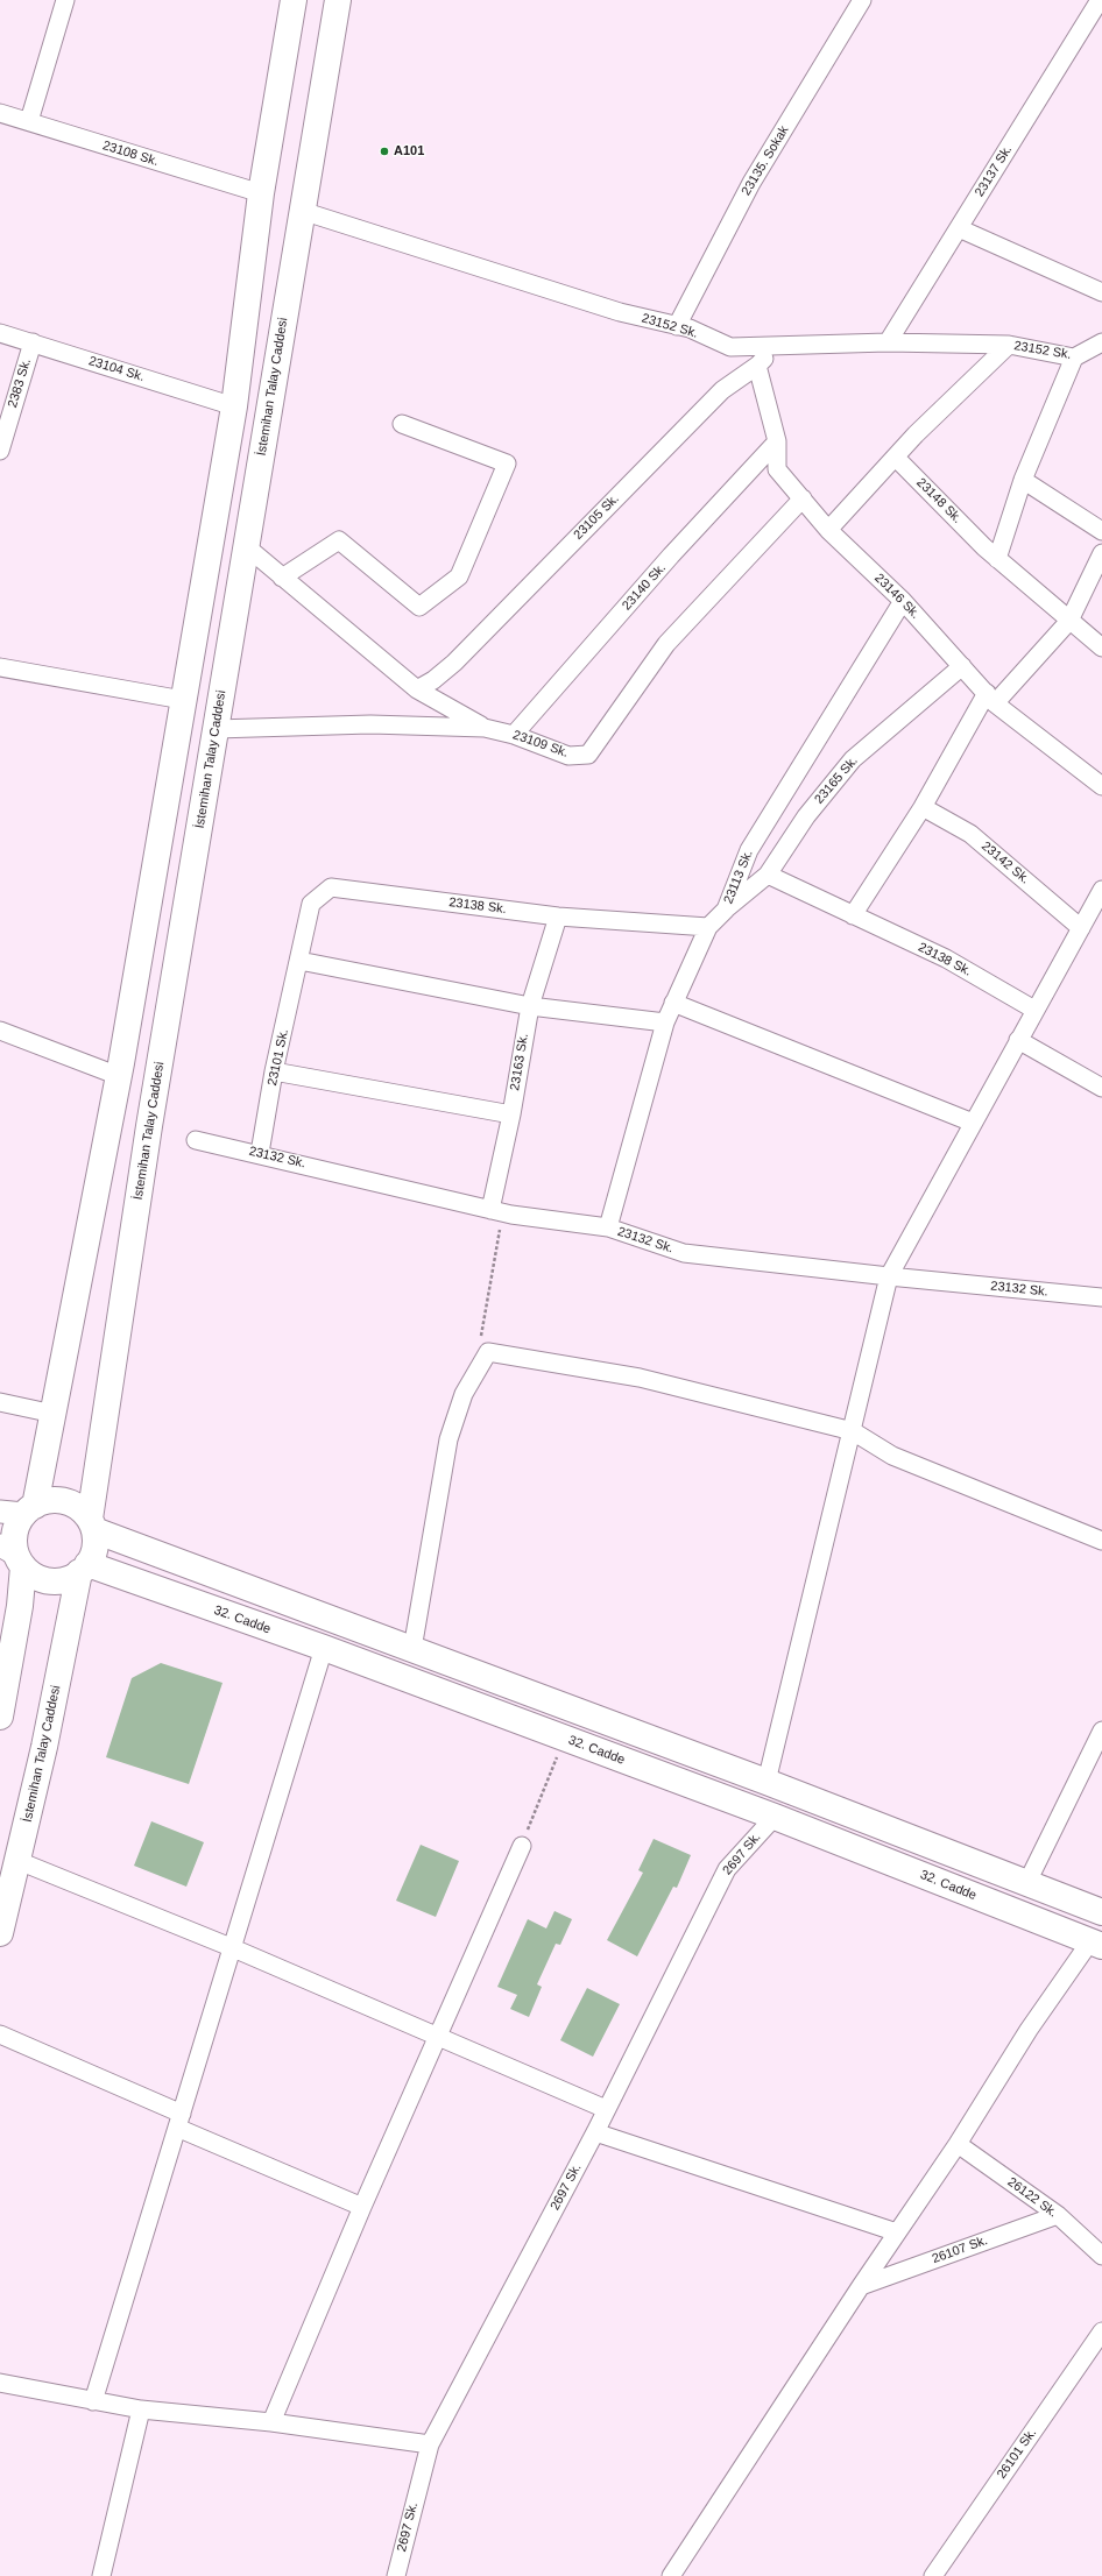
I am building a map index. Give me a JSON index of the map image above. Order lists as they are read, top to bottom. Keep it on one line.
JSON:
{"streets":{"main road":["İstemihan Talay Caddesi","32. Cadde"],"street":["23108 Sk.","23135. Sokak","23137 Sk.","23152 Sk.","23104 Sk.","2383 Sk.","23148 Sk.","23105 Sk.","23140 Sk.","23146 Sk.","23109 Sk.","23165 Sk.","23142 Sk.","23113 Sk.","23138 Sk.","23101 Sk.","23163 Sk.","23132 Sk.","2697 Sk.","26122 Sk.","26107 Sk.","26101 Sk."]},"crossings":[["23135. Sokak","23152 Sk."],["23137 Sk.","23152 Sk."],["23152 Sk.","İstemihan Talay Caddesi"],["23152 Sk.","23105 Sk."],["23104 Sk.","2383 Sk."],["İstemihan Talay Caddesi","23109 Sk."],["İstemihan Talay Caddesi","32. Cadde"],["23105 Sk.","23146 Sk."],["23140 Sk.","23146 Sk."],["23140 Sk.","23109 Sk."],["23146 Sk.","23109 Sk."],["23146 Sk.","23165 Sk."],["23146 Sk.","23113 Sk."],["23165 Sk.","23113 Sk."],["23165 Sk.","23138 Sk."],["23113 Sk.","23138 Sk."],["23113 Sk.","23132 Sk."],["23138 Sk.","23101 Sk."],["23138 Sk.","23163 Sk."],["23101 Sk.","23132 Sk."],["23163 Sk.","23132 Sk."],["32. Cadde","2697 Sk."],["26122 Sk.","26107 Sk."]],"places":["A101"]}
